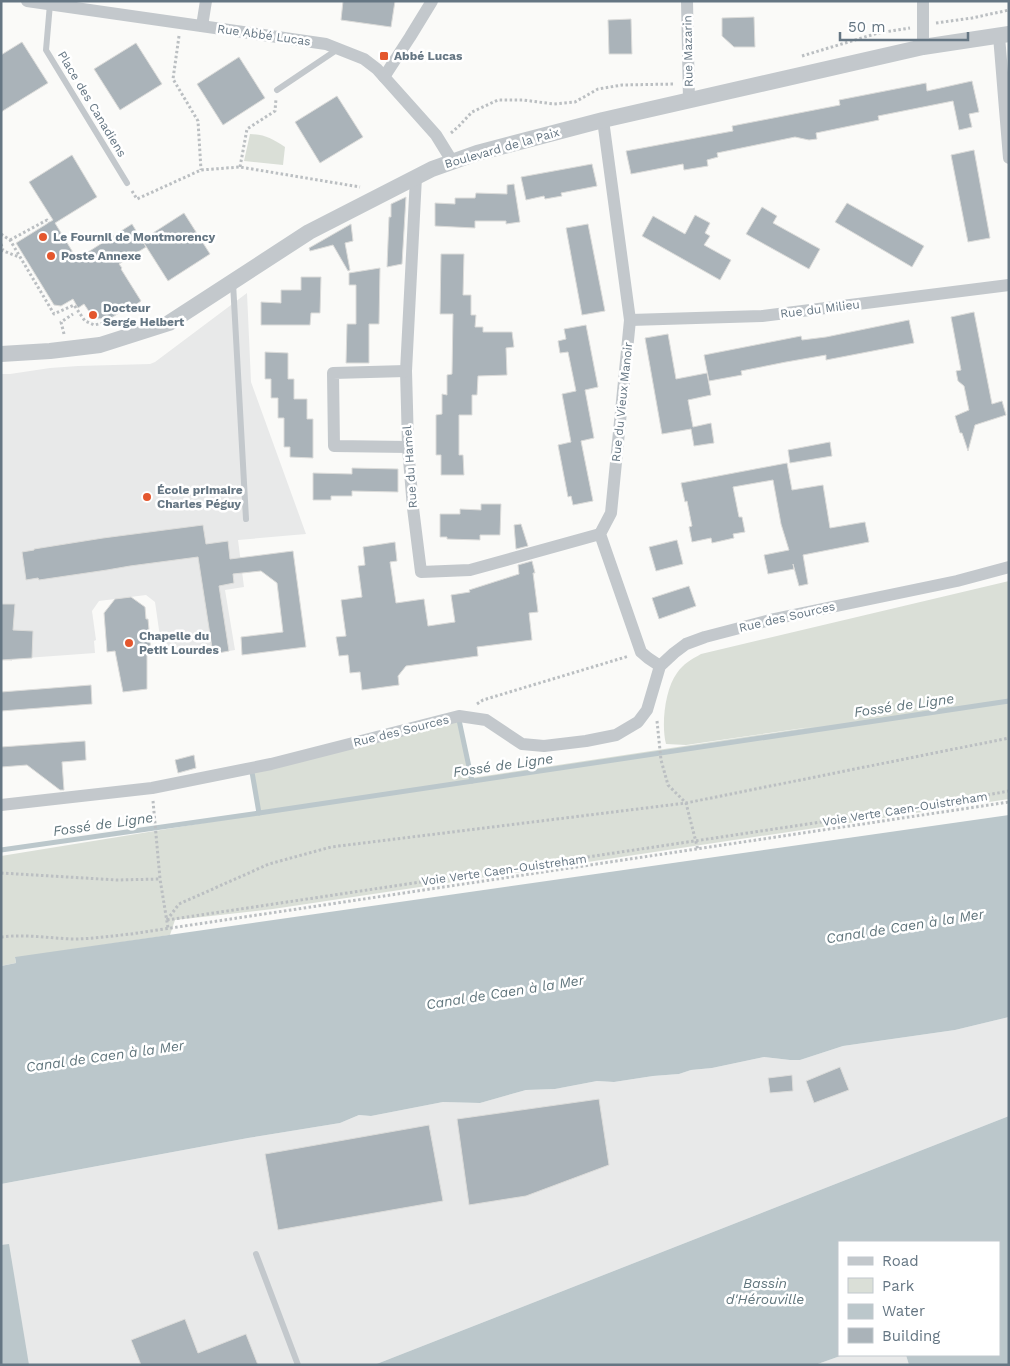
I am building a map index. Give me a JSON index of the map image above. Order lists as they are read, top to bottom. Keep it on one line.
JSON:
{"streets":{"street":["Rue Abbé Lucas","Rue Mazarin","Boulevard de la Paix","Rue du Milieu","Rue du Vieux Manoir","Rue du Hamel","Rue des Sources"],"lane":["Place des Canadiens"],"path":["Voie Verte Caen-Ouistreham"]},"crossings":[["Rue Abbé Lucas","Place des Canadiens"],["Rue Abbé Lucas","Boulevard de la Paix"],["Rue Mazarin","Boulevard de la Paix"],["Boulevard de la Paix","Rue du Vieux Manoir"],["Boulevard de la Paix","Rue du Hamel"],["Rue du Milieu","Rue du Vieux Manoir"],["Rue du Vieux Manoir","Rue du Hamel"]],"water":["Fossé de Ligne","Canal de Caen à la Mer","Bassin d'Hérouville"],"places":{"transit":["Abbé Lucas"],"other":["Le Fournil de Montmorency","Poste Annexe","Docteur Serge Helbert","École primaire Charles Péguy","Chapelle du Petit Lourdes"]},"legend":["Road","Park","Water","Building"],"scale_bar":"50 m"}
